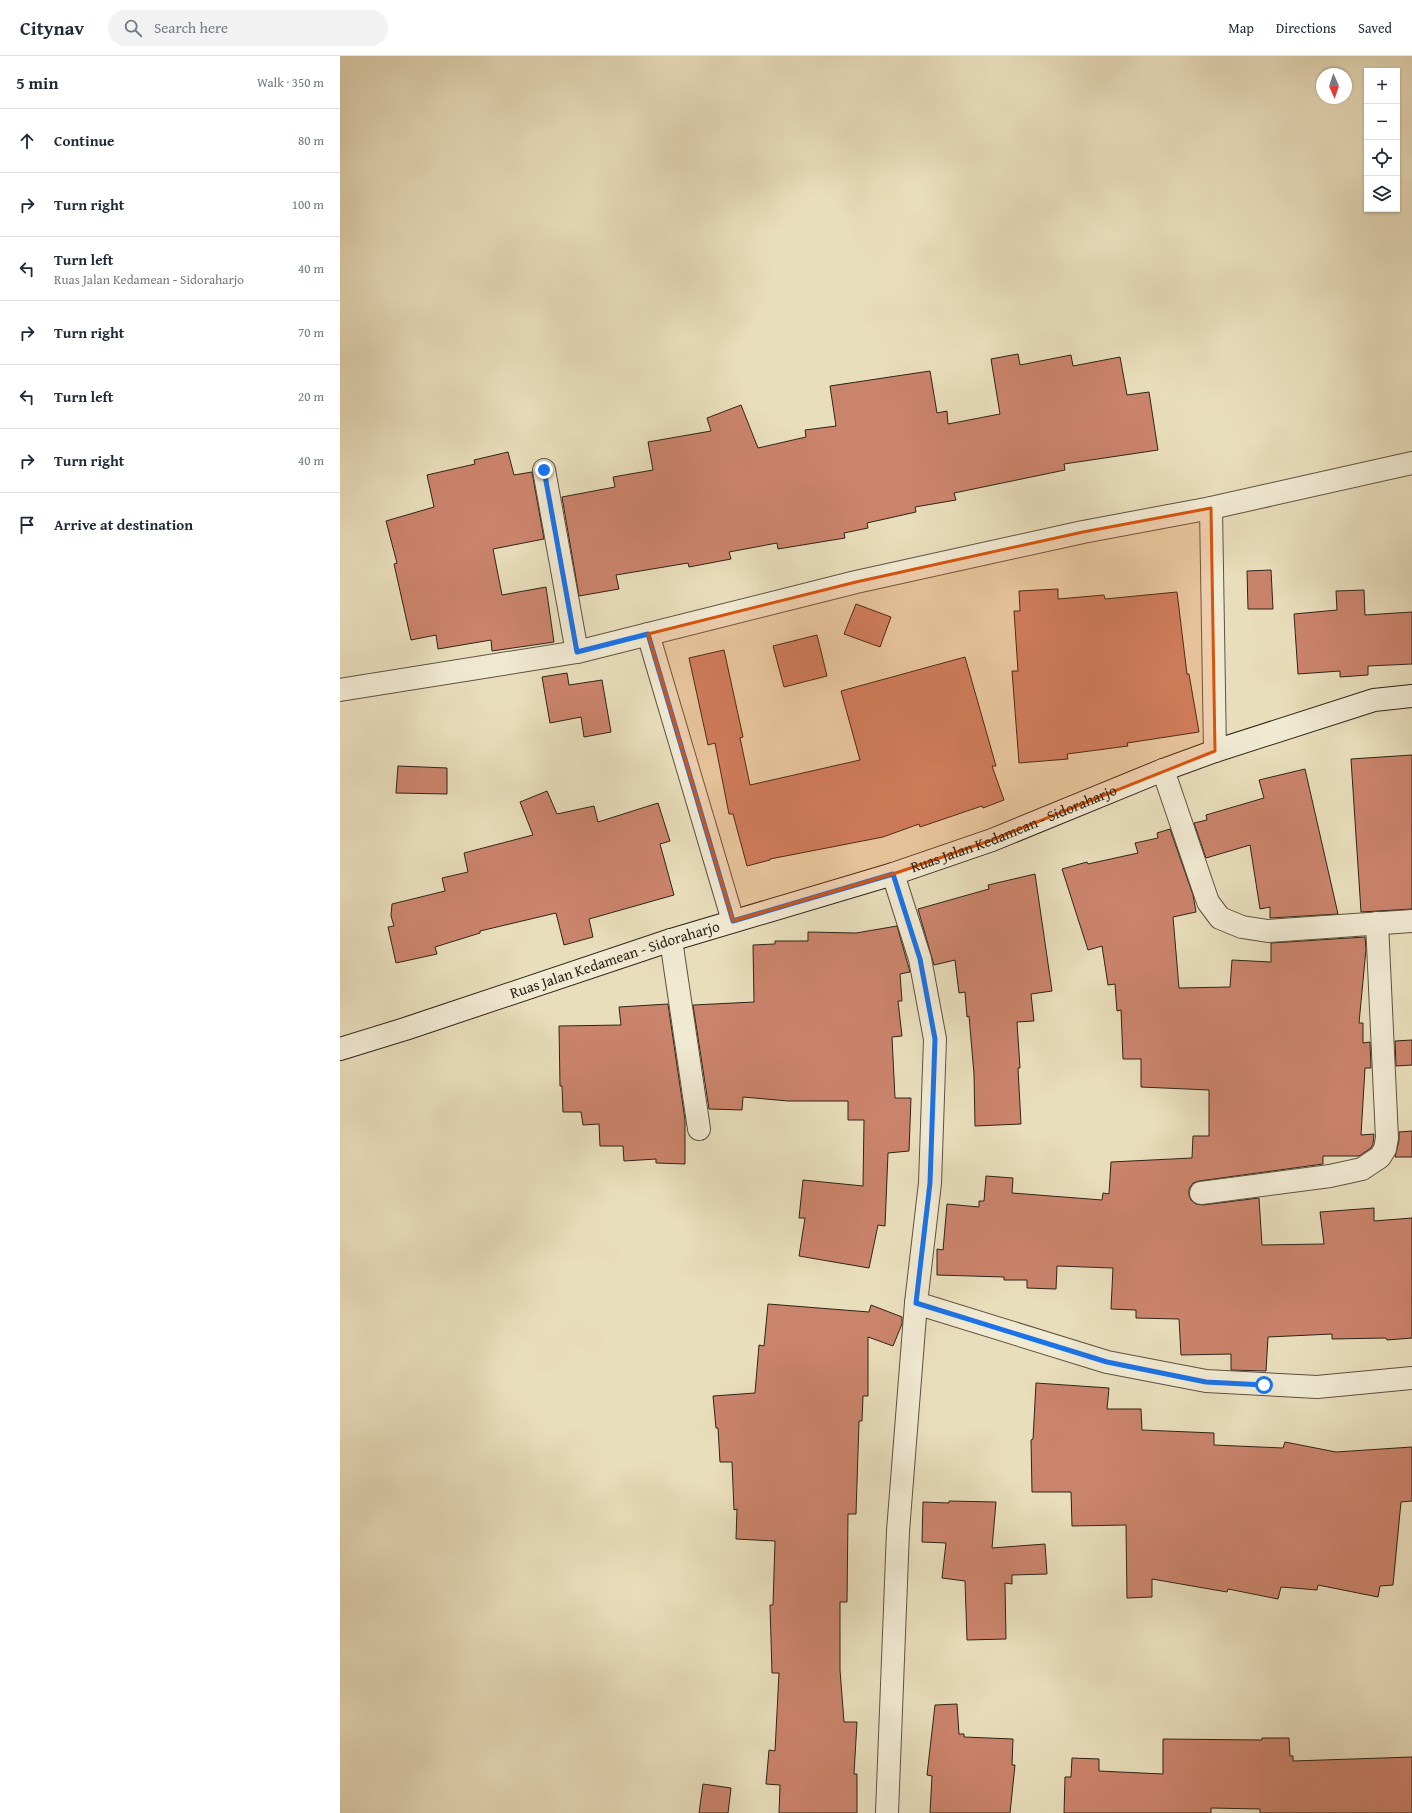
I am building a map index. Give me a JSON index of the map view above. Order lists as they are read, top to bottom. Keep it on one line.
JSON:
{"streets":{"street":["Ruas Jalan Kedamean - Sidoraharjo"]},"north":"bottom","page":{"header":"Citynav","search":"Search here","nav":["Map","Directions","Saved"],"heading":["5 min","Walk · 350 m"],"map_buttons":["+","−"],"list":[["Continue","80 m"],["Turn right","100 m"],["Turn left","Ruas Jalan Kedamean - Sidoraharjo","40 m"],["Turn right","70 m"],["Turn left","20 m"],["Turn right","40 m"],"Arrive at destination"]}}
